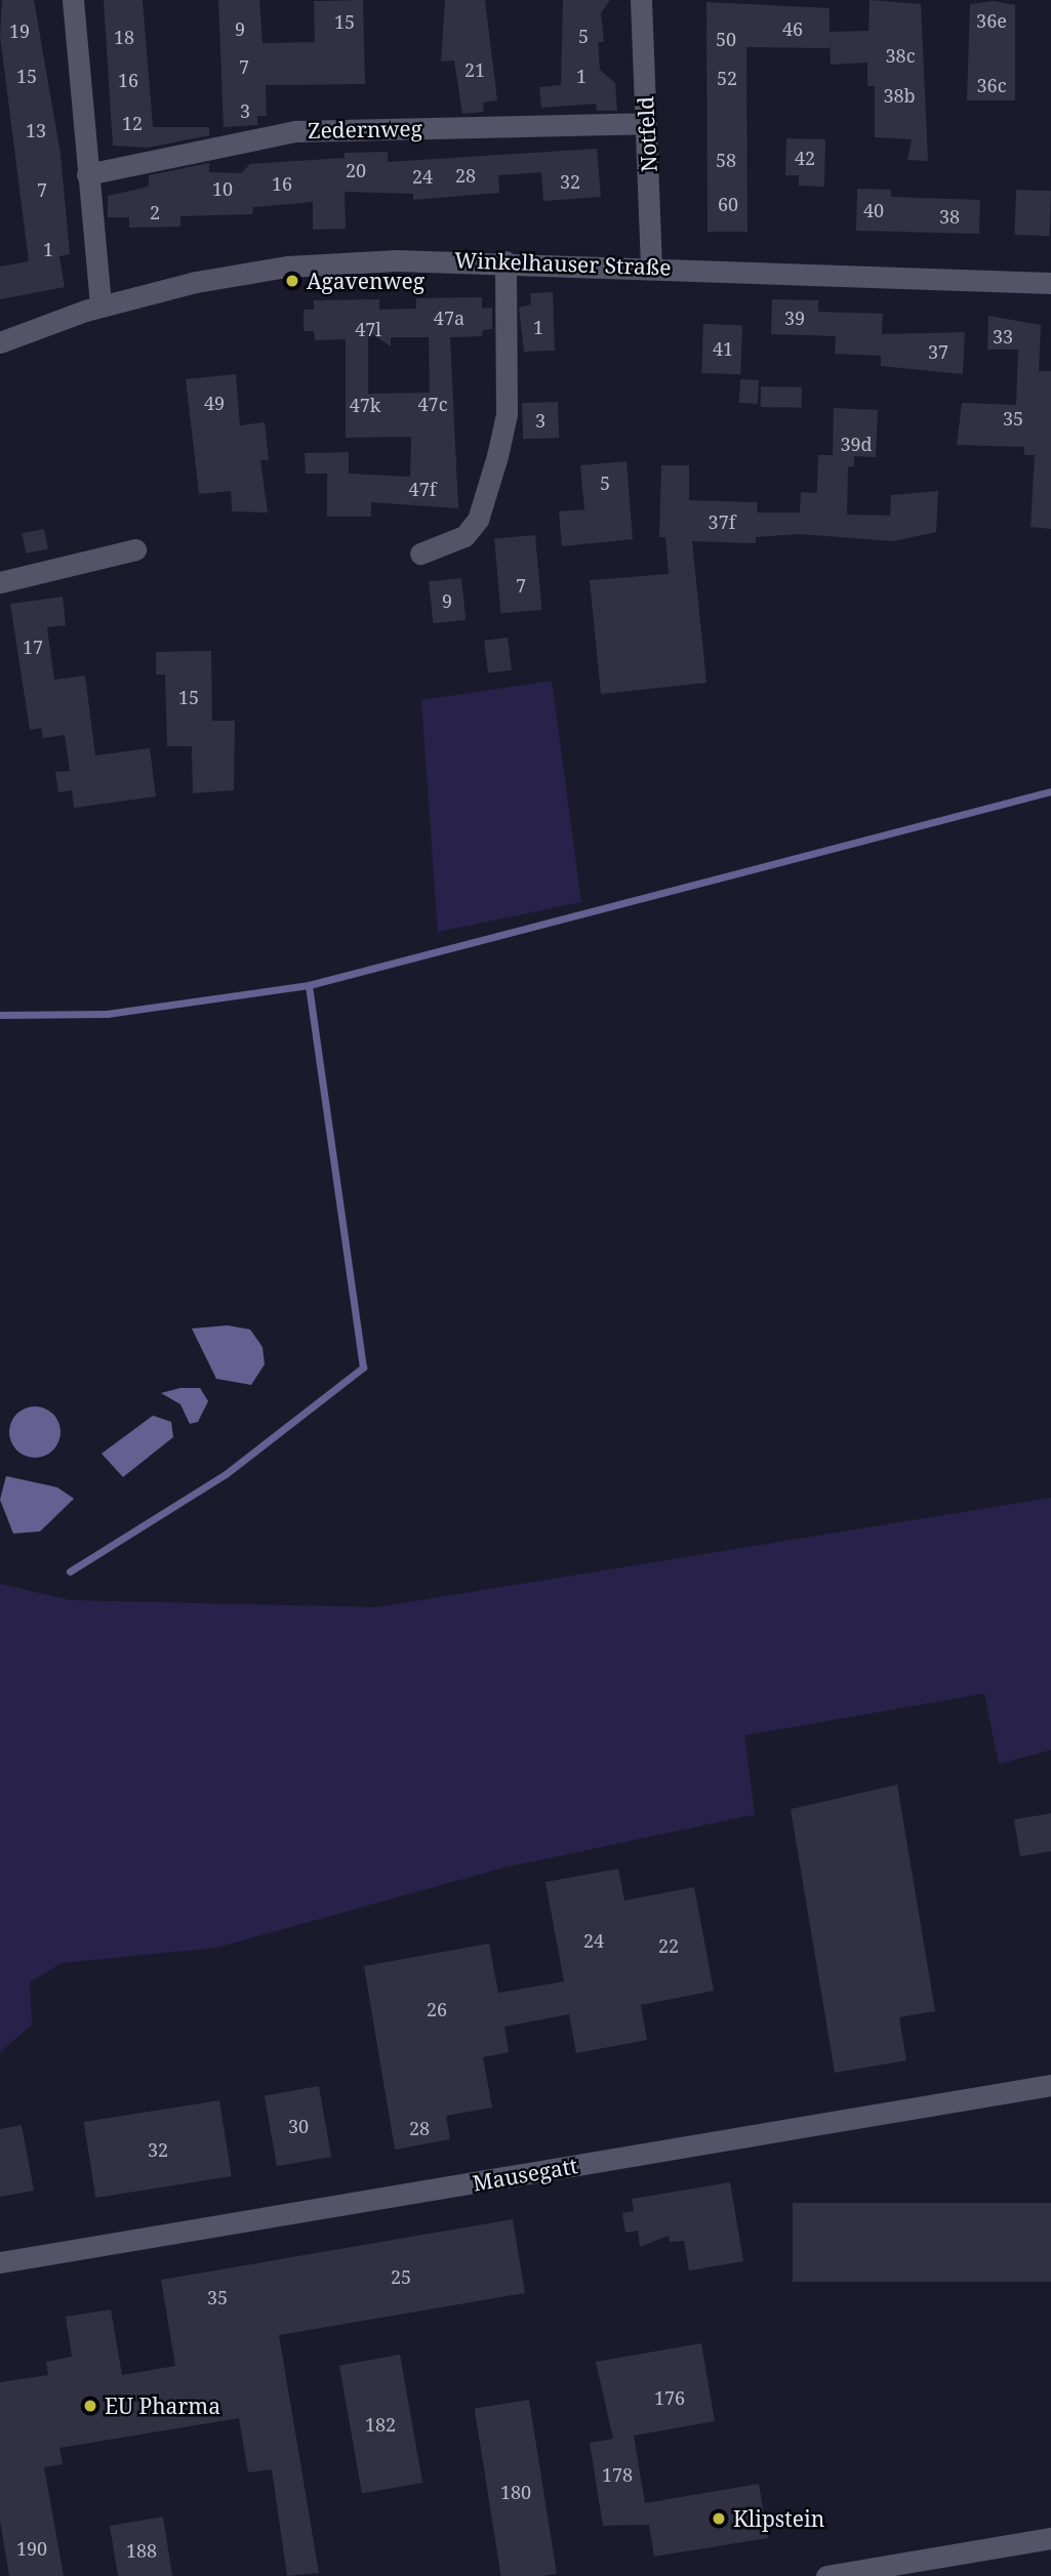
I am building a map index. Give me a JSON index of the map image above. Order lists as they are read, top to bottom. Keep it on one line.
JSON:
{"streets":{"street":["Zedernweg","Notfeld","Winkelhauser Straße","Mausegatt"]},"crossings":[["Zedernweg","Notfeld"],["Notfeld","Winkelhauser Straße"]],"places":["Agavenweg","EU Pharma","Klipstein"],"house_numbers":["36e","15","9","46","19","5","18","50","38c","7","21","15","1","52","16","36c","38b","3","12","13","42","58","20","28","24","32","16","10","7","60","40","2","38","1","47a","39","1","47l","33","41","37","49","47c","47k","35","3","39d","5","47f","37f","7","9","17","15","24","22","26","30","28","32","25","35","176","182","178","180","190","188"]}
